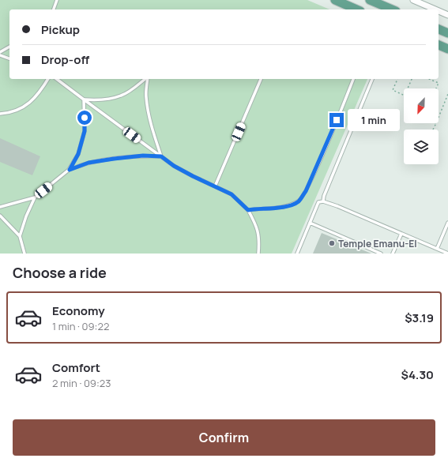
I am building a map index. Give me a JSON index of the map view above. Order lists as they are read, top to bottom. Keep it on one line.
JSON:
{"places":["Temple Emanu-El"],"north":"bottom left","page":{"banner":["Pickup","Drop-off"],"bubble":"1 min","heading":"Choose a ride","list":[{"name":"Economy","note":"1 min · 09:22","value":"$3.19"},{"name":"Comfort","note":"2 min · 09:23","value":"$4.30"}],"buttons":"Confirm"}}
